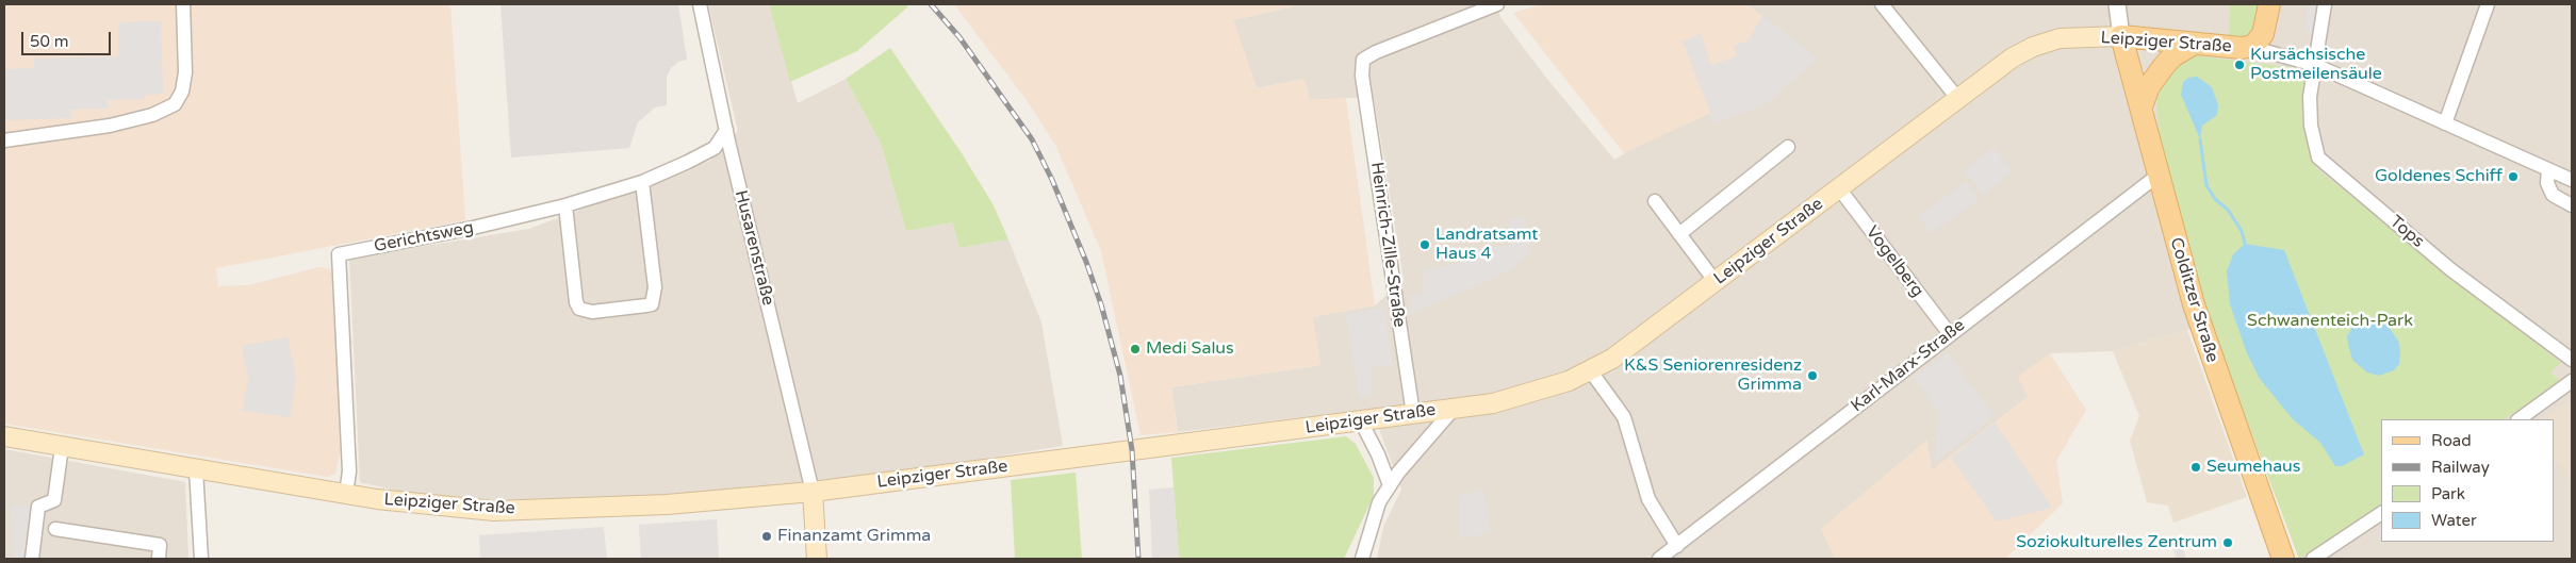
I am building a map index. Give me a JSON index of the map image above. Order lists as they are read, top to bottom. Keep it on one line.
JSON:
{"streets":{"main road":["Leipziger Straße","Colditzer Straße"],"street":["Tops","Gerichtsweg","Heinrich-Zille-Straße","Husarenstraße","Vogelberg","Karl-Marx-Straße"]},"crossings":[["Leipziger Straße","Tops"],["Leipziger Straße","Gerichtsweg"],["Leipziger Straße","Heinrich-Zille-Straße"],["Leipziger Straße","Husarenstraße"],["Leipziger Straße","Vogelberg"],["Leipziger Straße","Colditzer Straße"],["Gerichtsweg","Husarenstraße"],["Vogelberg","Karl-Marx-Straße"],["Colditzer Straße","Karl-Marx-Straße"]],"parks":["Schwanenteich-Park"],"places":["Kursächsische Postmeilensäule","Goldenes Schiff","Landratsamt Haus 4","Medi Salus","K&S Seniorenresidenz Grimma","Seumehaus","Finanzamt Grimma","Soziokulturelles Zentrum"],"legend":["Road","Railway","Park","Water"],"scale_bar":"50 m"}
